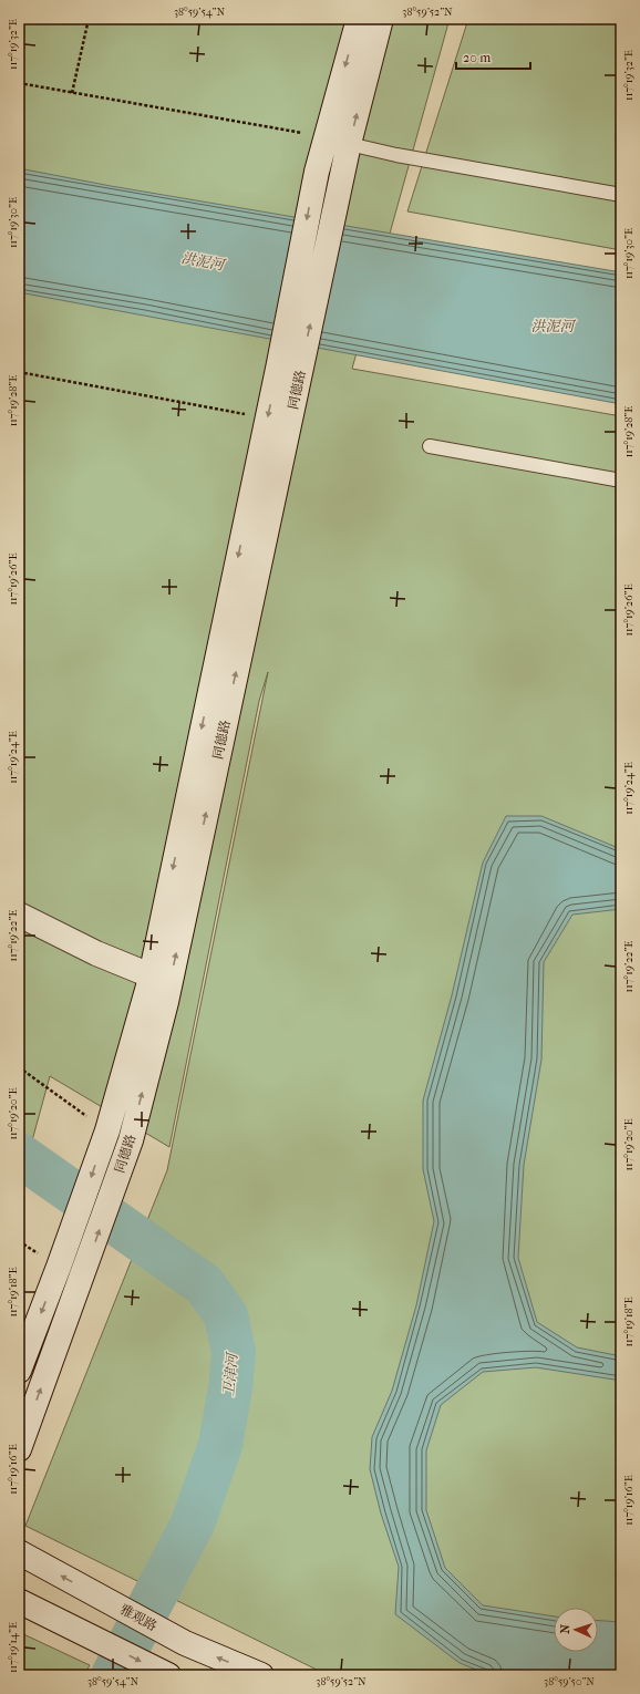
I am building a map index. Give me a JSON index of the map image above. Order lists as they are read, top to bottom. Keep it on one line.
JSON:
{"streets":{"main road":["同德路","雅观路"]},"water":["洪泥河","卫津河"],"scale_bar":"20 m","north":"left","coordinates":["38°59'54\"N","38°59'52\"N","117°19'32\"E","117°19'30\"E","117°19'28\"E","117°19'26\"E","117°19'24\"E","117°19'22\"E","117°19'20\"E","117°19'18\"E","117°19'16\"E","117°19'14\"E","38°59'50\"N"]}
